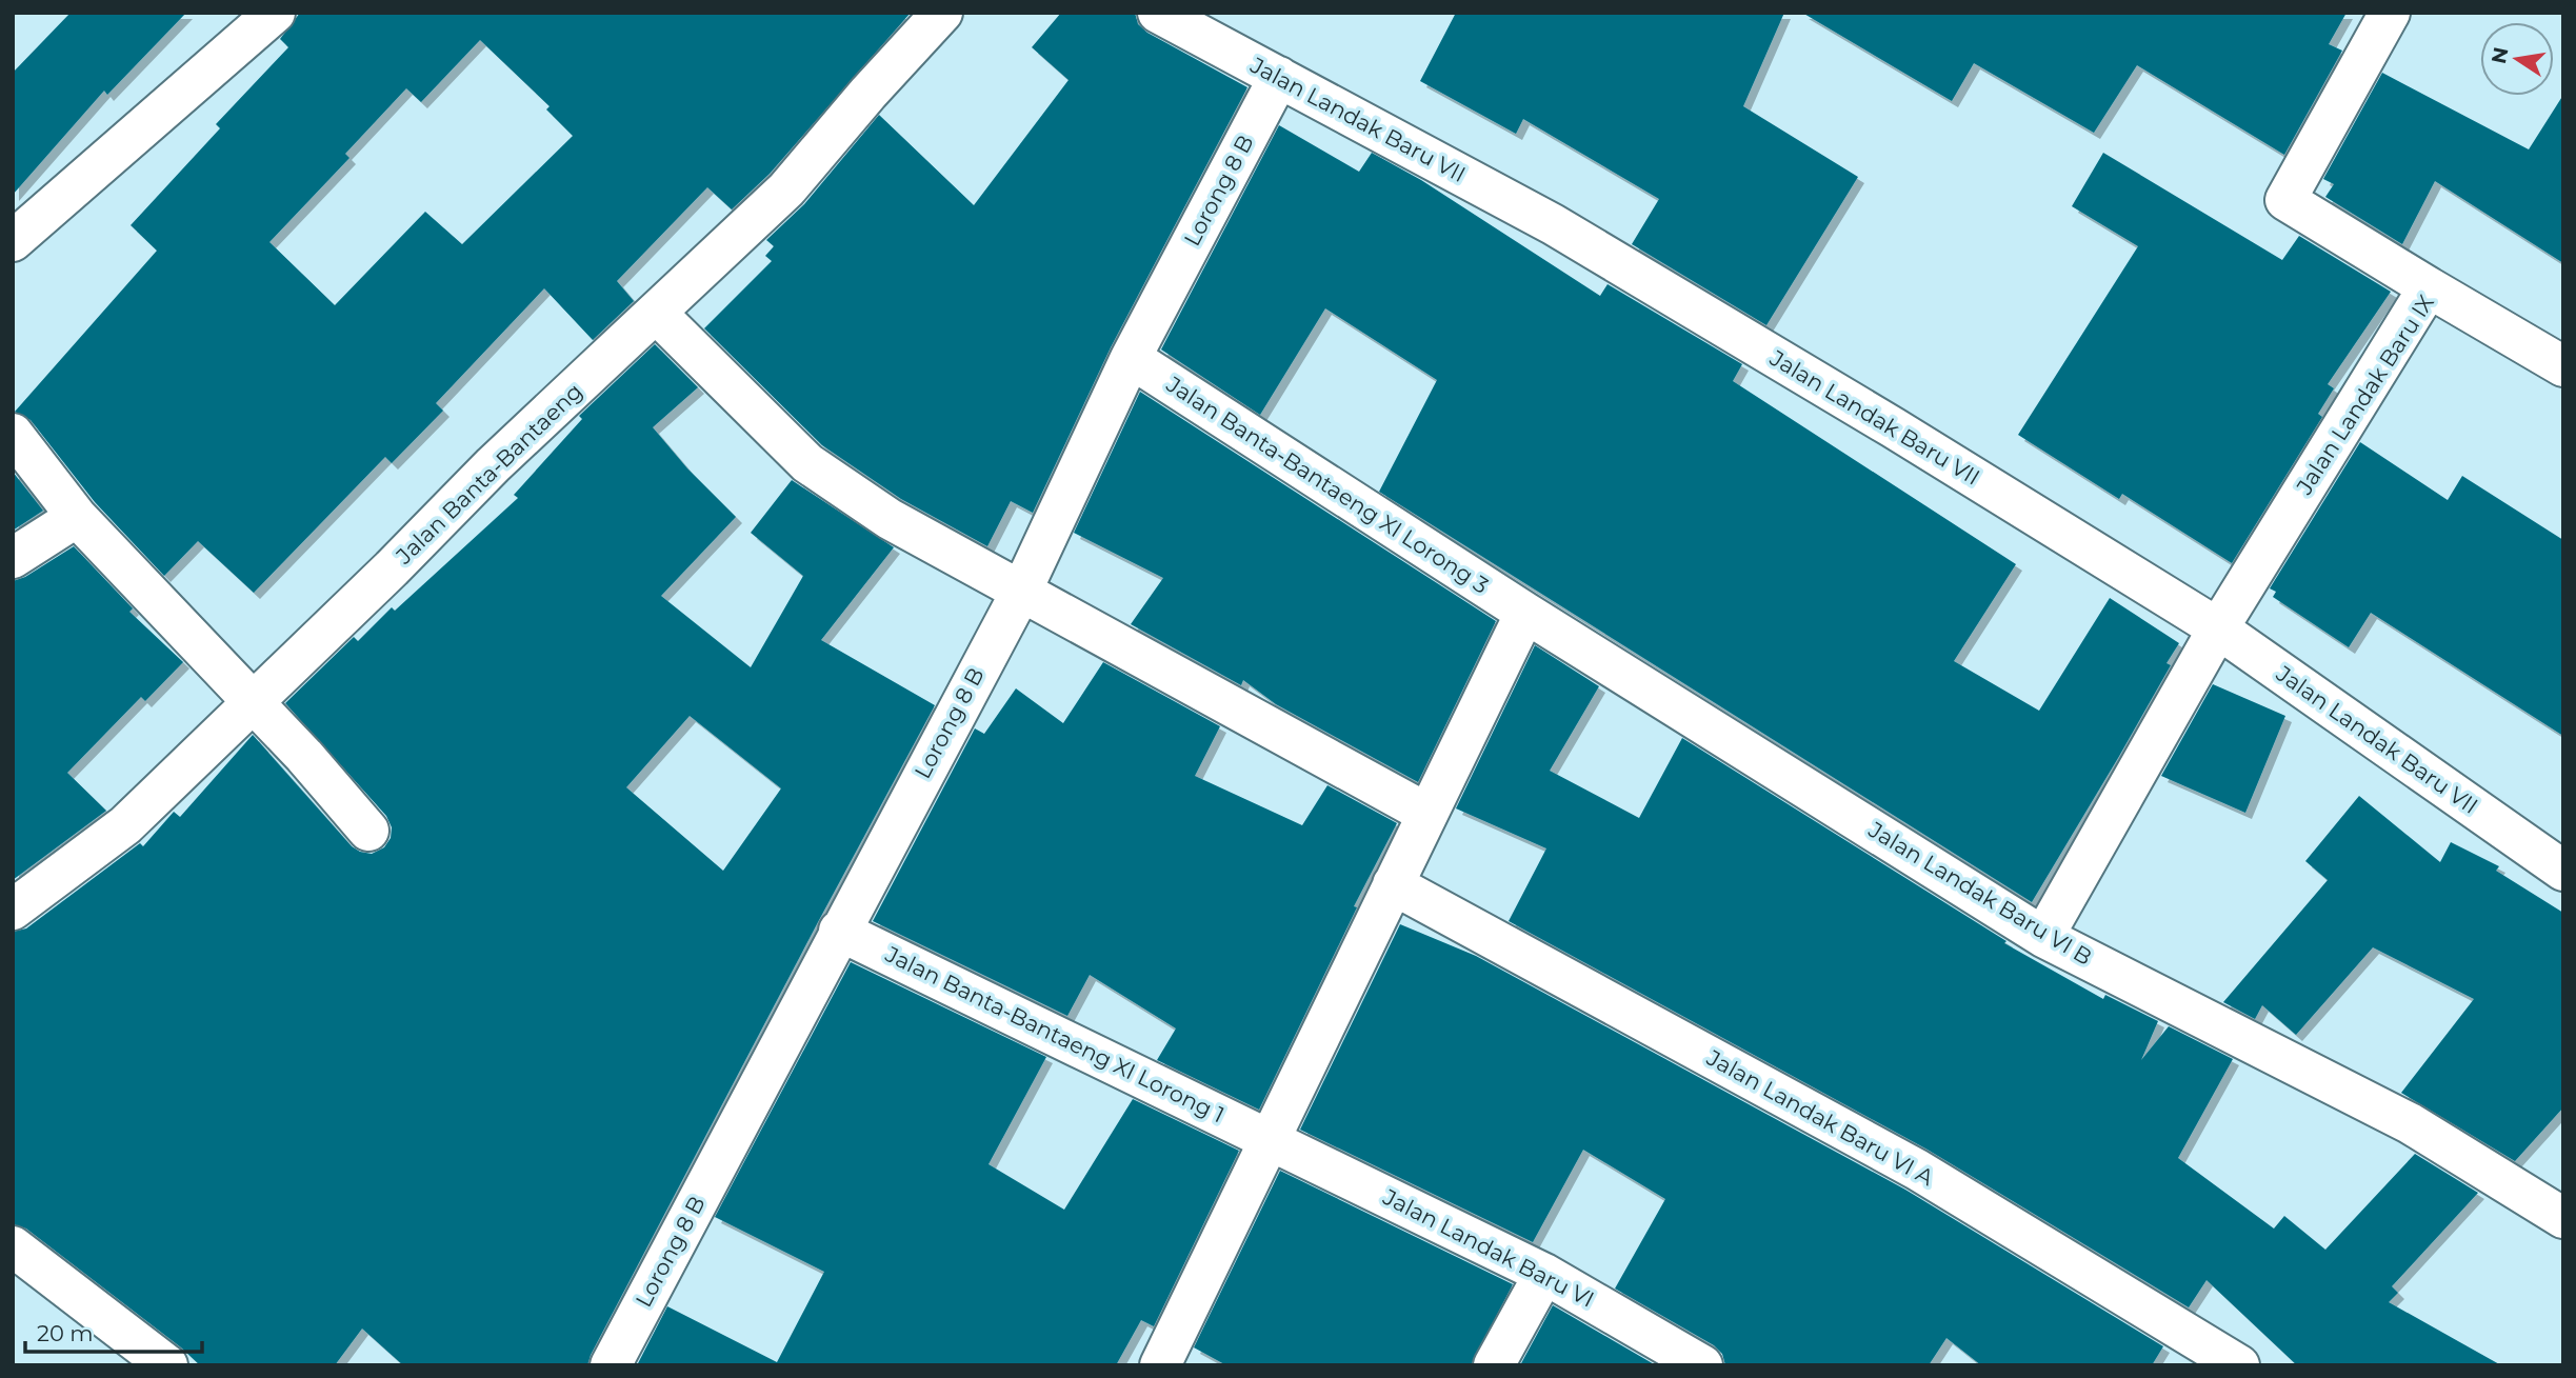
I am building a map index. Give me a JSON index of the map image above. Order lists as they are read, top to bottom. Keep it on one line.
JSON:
{"streets":{"street":["Jalan Landak Baru VII","Lorong 8 B","Jalan Landak Baru IX","Jalan Banta-Bantaeng","Jalan Banta-Bantaeng XI Lorong 3","Jalan Landak Baru VI B","Jalan Banta-Bantaeng XI Lorong 1","Jalan Landak Baru VI A","Jalan Landak Baru VI"]},"crossings":[["Jalan Landak Baru VII","Lorong 8 B"],["Jalan Landak Baru VII","Jalan Landak Baru IX"],["Lorong 8 B","Jalan Banta-Bantaeng XI Lorong 3"],["Lorong 8 B","Jalan Banta-Bantaeng XI Lorong 1"],["Jalan Landak Baru IX","Jalan Landak Baru VI B"],["Jalan Banta-Bantaeng XI Lorong 3","Jalan Landak Baru VI B"],["Jalan Banta-Bantaeng XI Lorong 1","Jalan Landak Baru VI"]],"scale_bar":"20 m","north":"left"}
